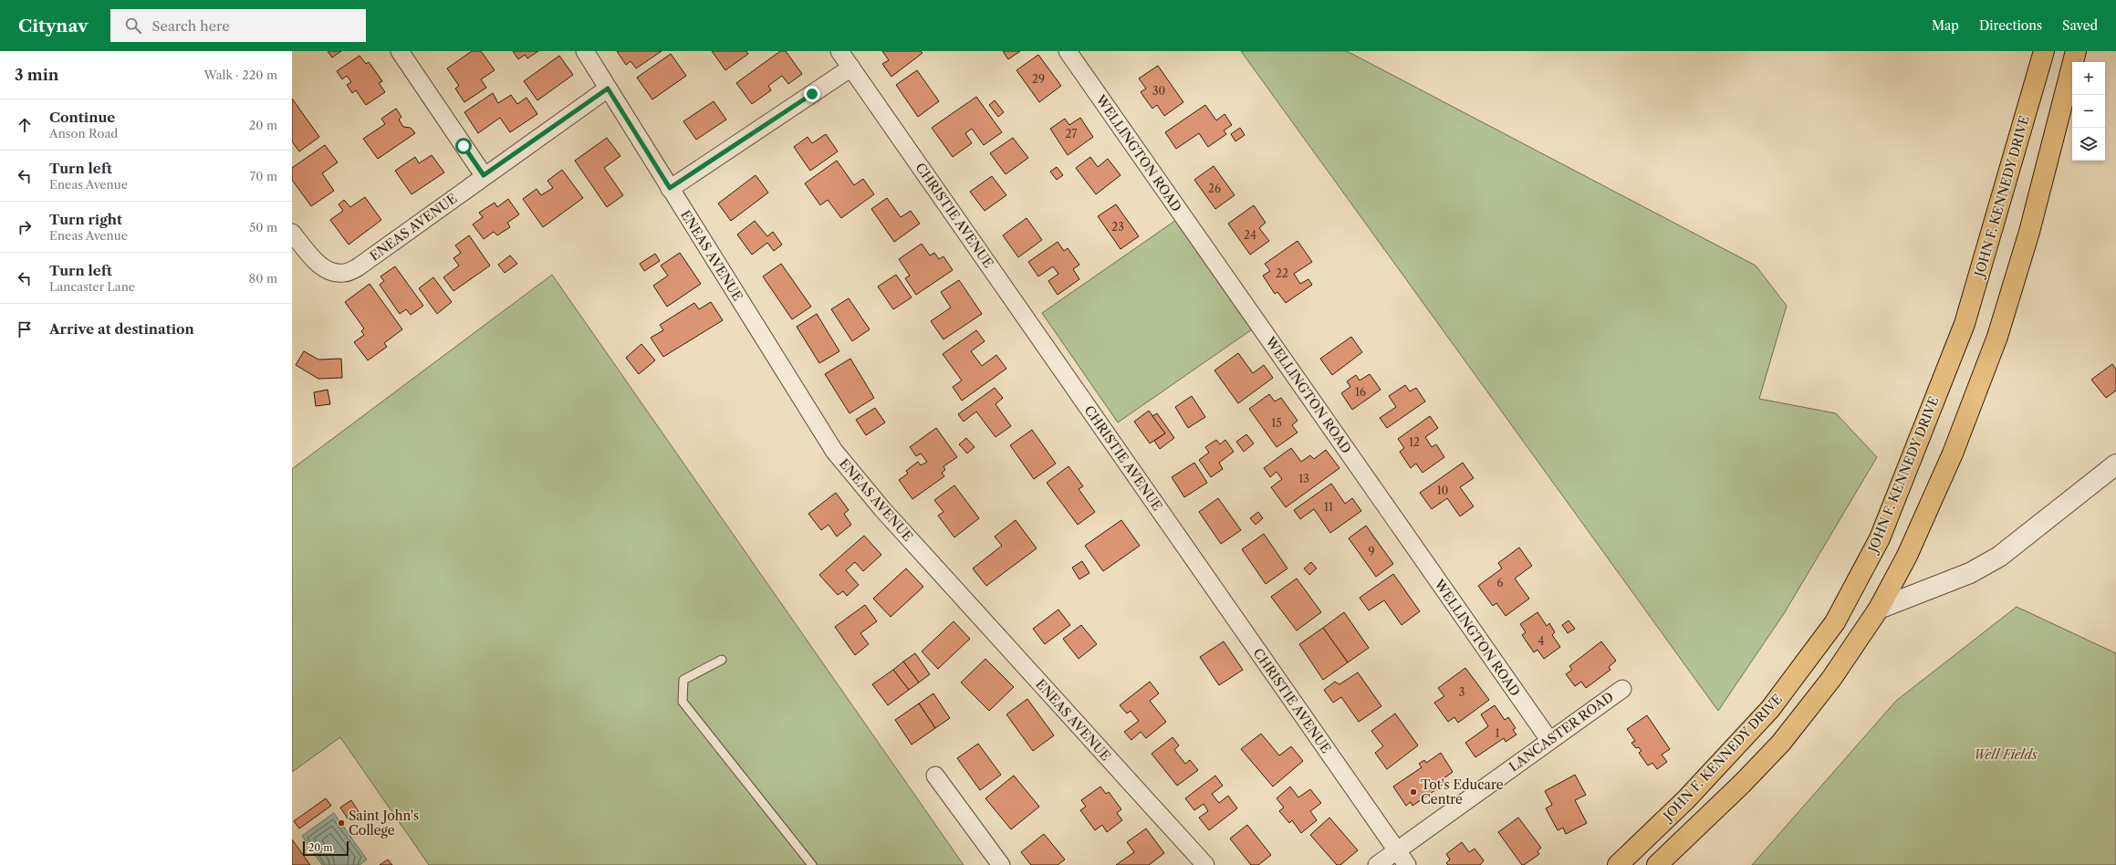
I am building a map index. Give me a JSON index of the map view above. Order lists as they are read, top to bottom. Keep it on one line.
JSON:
{"streets":{"highway":["JOHN F. KENNEDY DRIVE"],"street":["WELLINGTON ROAD","CHRISTIE AVENUE","ENEAS AVENUE","LANCASTER ROAD"]},"crossings":[["WELLINGTON ROAD","LANCASTER ROAD"],["CHRISTIE AVENUE","LANCASTER ROAD"]],"parks":["Well Fields"],"places":["Tot's Educare Centre","Saint John's College"],"house_numbers":["29","30","27","26","23","24","22","16","15","12","13","10","11","9","6","4","3","1"],"scale_bar":"20 m","page":{"header":"Citynav","search":"Search here","nav":["Map","Directions","Saved"],"heading":["3 min","Walk · 220 m"],"map_buttons":["+","−"],"list":[["Continue","Anson Road","20 m"],["Turn left","Eneas Avenue","70 m"],["Turn right","Eneas Avenue","50 m"],["Turn left","Lancaster Lane","80 m"],"Arrive at destination"],"scale":"20 m"}}
